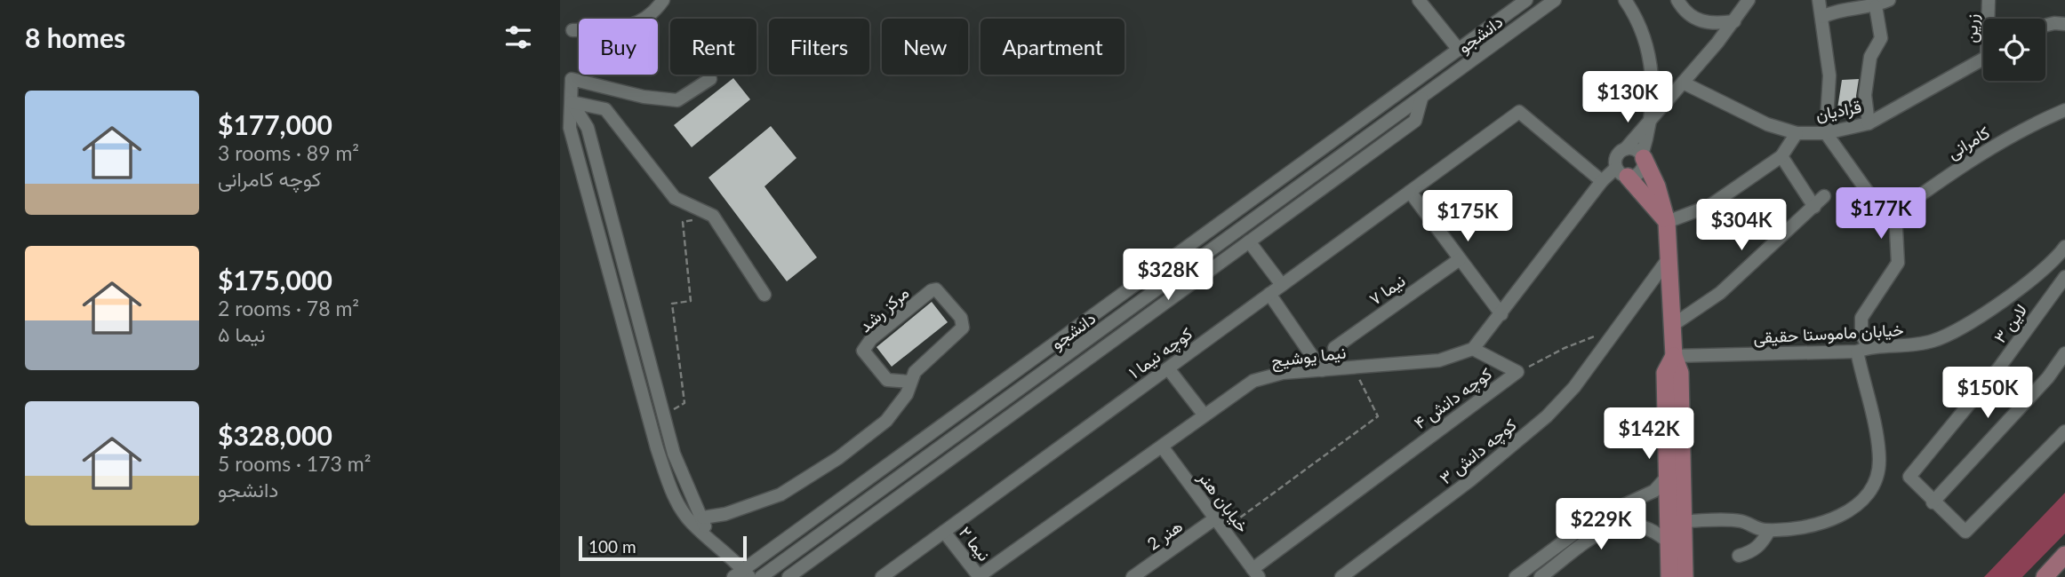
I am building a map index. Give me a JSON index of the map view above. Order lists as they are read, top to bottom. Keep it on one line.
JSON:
{"streets":{"street":["زرین","دانشجو","قرادیان","کامرانی","نیما ۷","مرکز رشد","لاین ۳","خیابان ماموستا حقیقی","کوچه نیما ۱","نیما یوشیج","کوچه دانش ۴","کوچه دانش ۳","خیابان هنر","هنر 2","نیما ۲"]},"crossings":[["کوچه نیما ۱","نیما ۲"],["نیما یوشیج","خیابان هنر"],["نیما یوشیج","نیما ۲"],["کوچه دانش ۴","کوچه دانش ۳"],["کوچه دانش ۴","خیابان هنر"],["خیابان هنر","هنر 2"]],"scale_bar":"100 m","page":{"heading":"8 homes","chip":["Buy","Rent","Filters","New","Apartment"],"price":["$130K","$177K","$175K","$304K","$328K","$150K","$142K","$229K"],"list":[{"name":"$177,000","note":"3 rooms · 89 m² · کوچه کامرانی"},{"name":"$175,000","note":"2 rooms · 78 m² · نیما ۵"},{"name":"$328,000","note":"5 rooms · 173 m² · دانشجو"}],"scale":"100 m"}}
